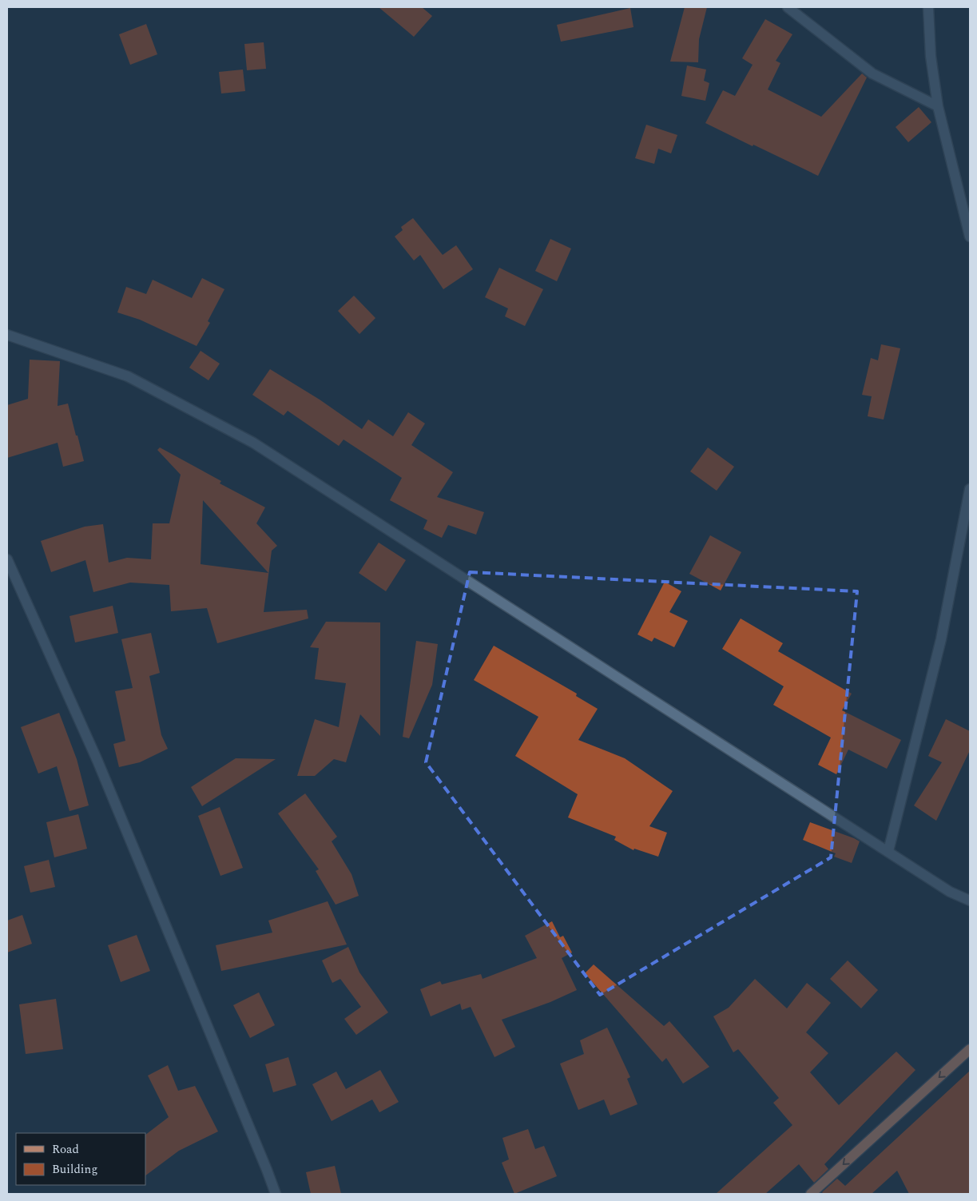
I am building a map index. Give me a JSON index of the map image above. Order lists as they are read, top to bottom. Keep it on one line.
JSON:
{"legend":["Road","Building"]}
